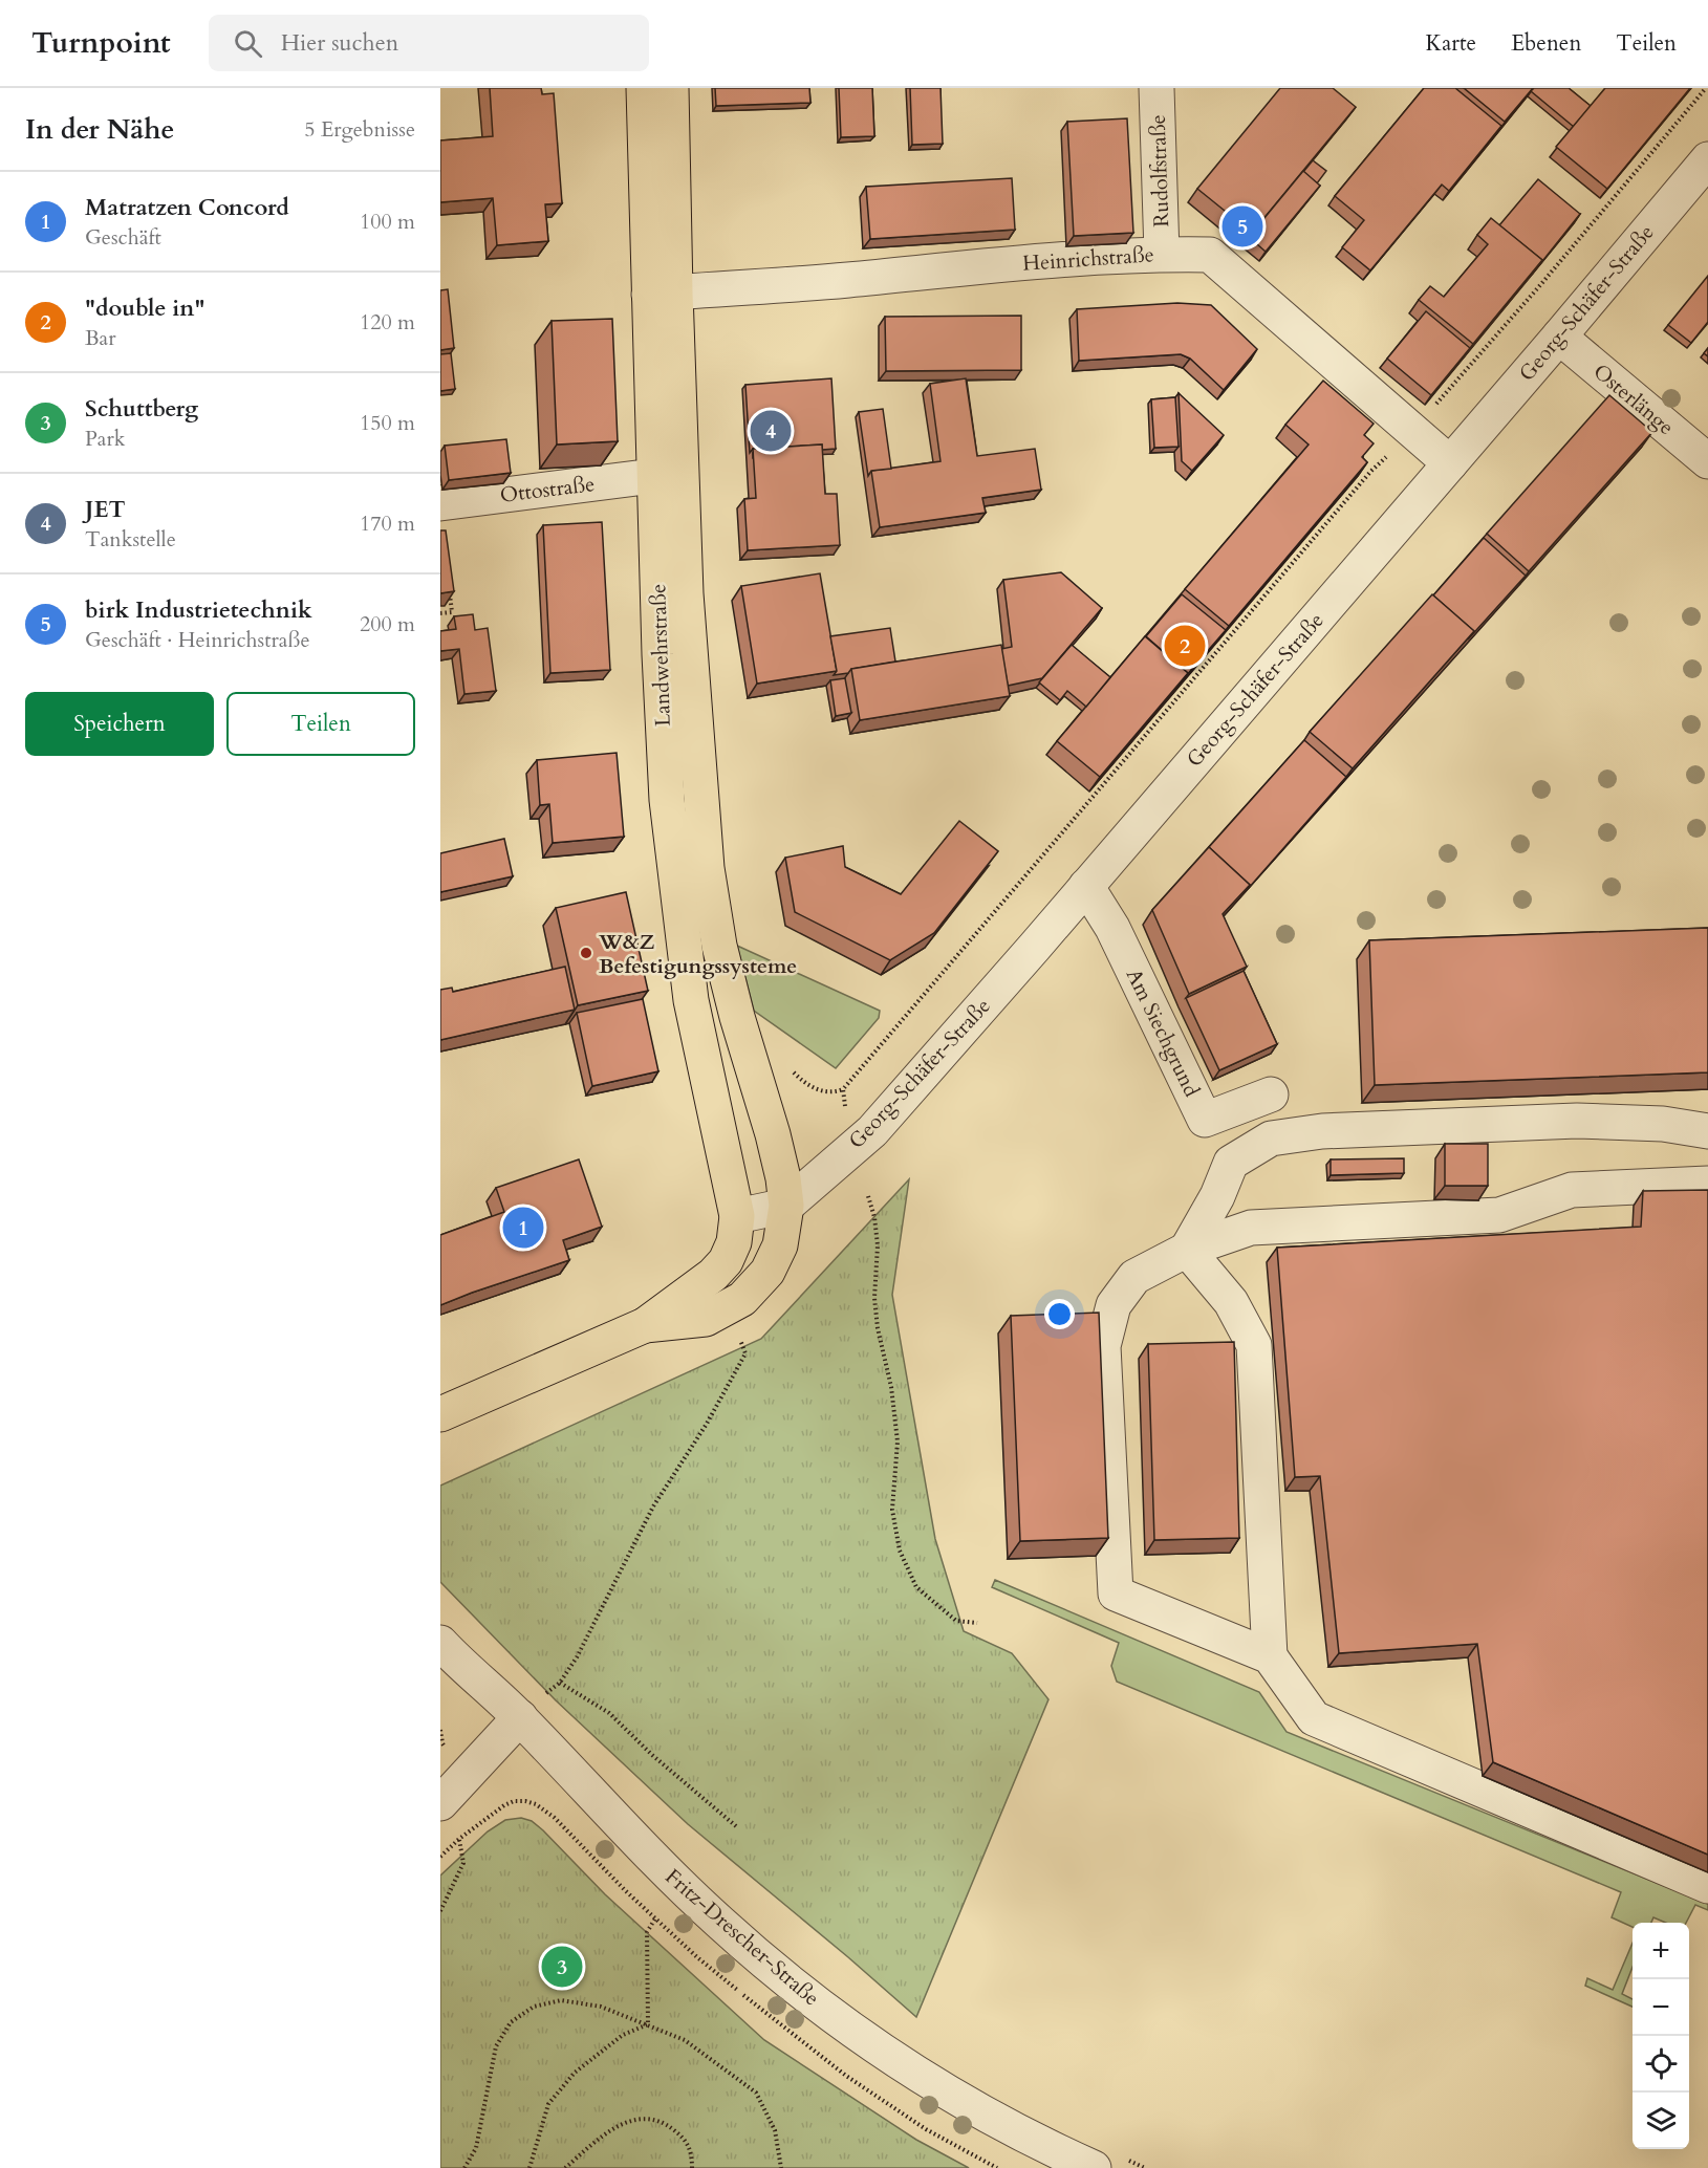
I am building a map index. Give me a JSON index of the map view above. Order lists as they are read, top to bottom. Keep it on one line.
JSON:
{"streets":{"main road":["Landwehrstraße"],"street":["Rudolfstraße","Heinrichstraße","Georg-Schäfer-Straße","Osterlänge","Ottostraße","Am Siechgrund","Fritz-Drescher-Straße"]},"crossings":[["Rudolfstraße","Heinrichstraße"],["Heinrichstraße","Georg-Schäfer-Straße"],["Heinrichstraße","Landwehrstraße"],["Georg-Schäfer-Straße","Osterlänge"],["Georg-Schäfer-Straße","Landwehrstraße"],["Georg-Schäfer-Straße","Am Siechgrund"],["Ottostraße","Landwehrstraße"]],"places":["W&Z Befestigungssysteme"],"page":{"header":"Turnpoint","search":"Hier suchen","nav":["Karte","Ebenen","Teilen"],"heading":["In der Nähe","5 Ergebnisse"],"list":[{"mark":"1","name":"Matratzen Concord","note":"Geschäft","value":"100 m"},{"mark":"2","name":"\"double in\"","note":"Bar","value":"120 m"},{"mark":"3","name":"Schuttberg","note":"Park","value":"150 m"},{"mark":"4","name":"JET","note":"Tankstelle","value":"170 m"},{"mark":"5","name":"birk Industrietechnik","note":"Geschäft · Heinrichstraße","value":"200 m"}],"pins":["5","4","2","1","3"],"buttons":["Speichern","Teilen"],"map_buttons":["+","−"]}}
